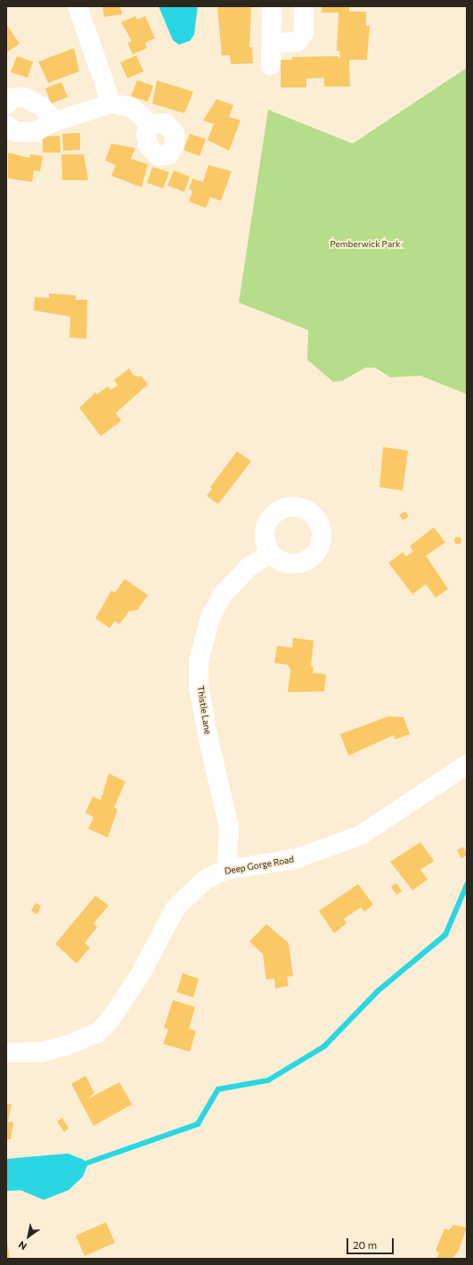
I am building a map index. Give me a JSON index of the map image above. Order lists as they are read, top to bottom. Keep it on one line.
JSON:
{"streets":{"street":["Thistle Lane","Deep Gorge Road"]},"crossings":[["Thistle Lane","Deep Gorge Road"]],"parks":["Pemberwick Park"],"scale_bar":"20 m","north":"bottom left"}
